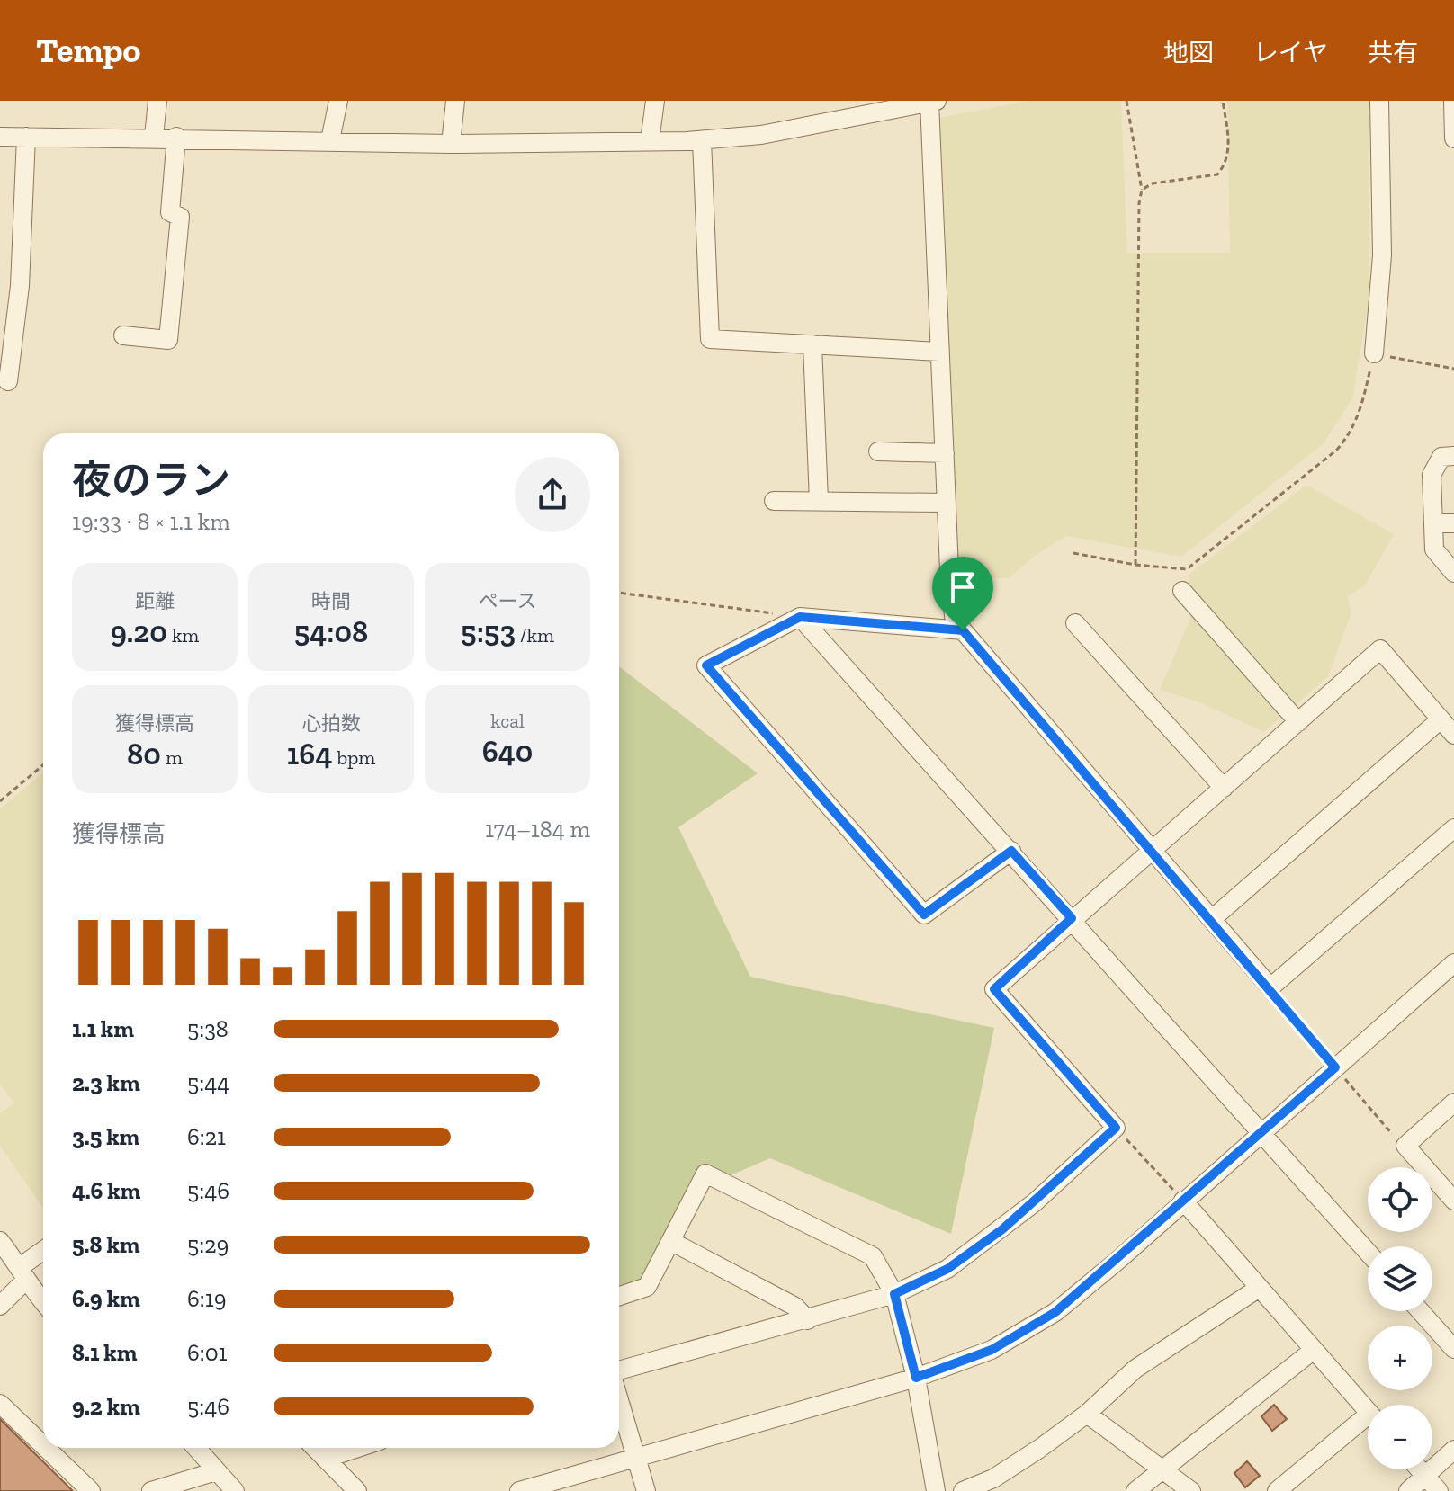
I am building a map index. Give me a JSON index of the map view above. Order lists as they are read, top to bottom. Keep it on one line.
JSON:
{"page":{"header":"Tempo","nav":["地図","レイヤ","共有"],"heading":["夜のラン","19:33 · 8 × 1.1 km"],"stats":[["距離","9.20 km"],["時間","54:08"],["ペース","5:53 /km"],["獲得標高","80 m"],["心拍数","164 bpm"],["kcal","640"]],"chart":["獲得標高","174–184 m"],"list":[{"name":"1.1 km","note":"5:38"},{"name":"2.3 km","note":"5:44"},{"name":"3.5 km","note":"6:21"},{"name":"4.6 km","note":"5:46"},{"name":"5.8 km","note":"5:29"},{"name":"6.9 km","note":"6:19"},{"name":"8.1 km","note":"6:01"},{"name":"9.2 km","note":"5:46"}],"map_buttons":["+","−"]}}
